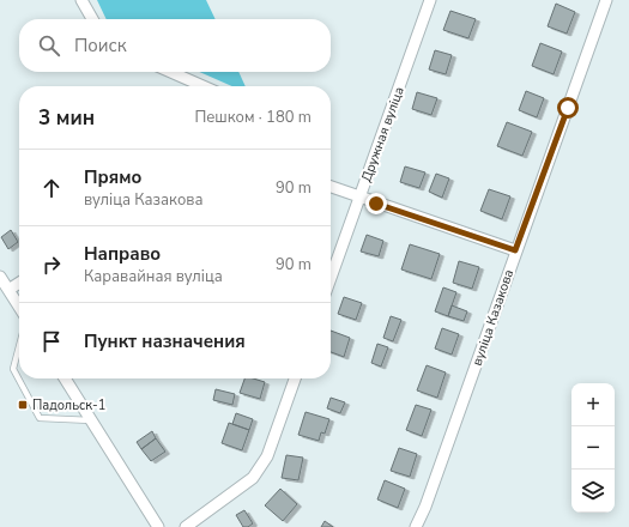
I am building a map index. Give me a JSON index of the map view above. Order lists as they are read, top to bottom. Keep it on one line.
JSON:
{"streets":{"street":["Дружная вуліца","вуліца Казакова"]},"places":{"transit":["Падольск-1"]},"page":{"search":"Поиск","heading":["3 мин","Пешком · 180 m"],"list":[["Прямо","вуліца Казакова","90 m"],["Направо","Каравайная вуліца","90 m"],"Пункт назначения"],"map_buttons":["+","−"]}}
